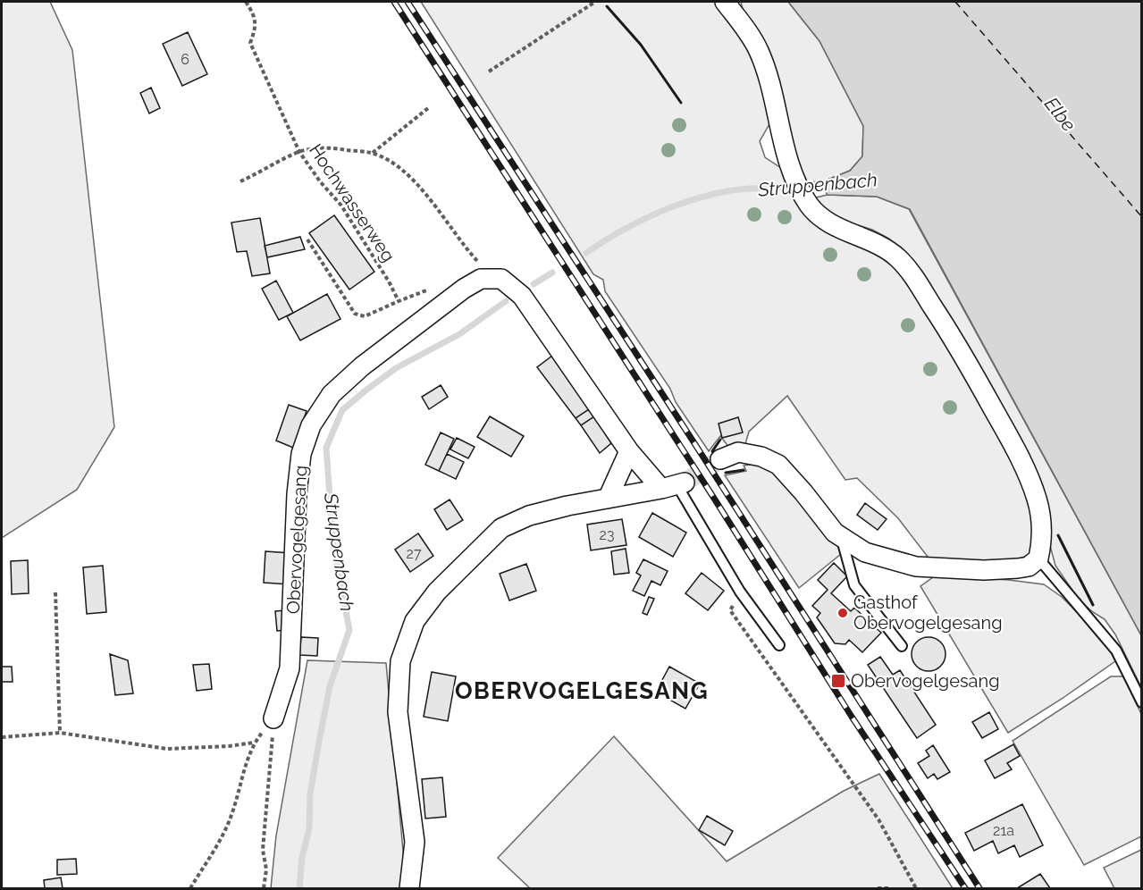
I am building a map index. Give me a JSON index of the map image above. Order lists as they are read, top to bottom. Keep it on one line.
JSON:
{"streets":{"street":["Obervogelgesang"],"path":["Hochwasserweg"]},"districts":["OBERVOGELGESANG"],"water":["Elbe","Struppenbach"],"places":{"other":["Gasthof Obervogelgesang"],"transit":["Obervogelgesang"]},"house_numbers":["6","23","27","21a"]}
